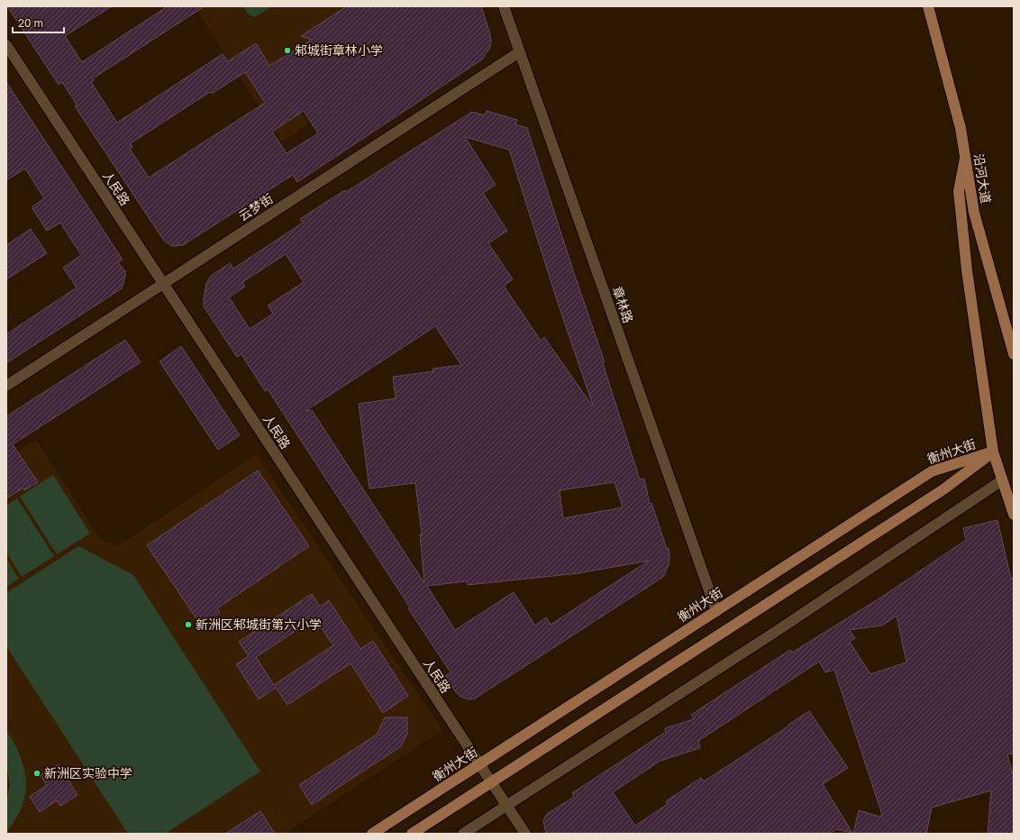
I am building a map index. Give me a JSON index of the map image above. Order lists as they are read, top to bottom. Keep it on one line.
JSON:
{"streets":{"main road":["沿河大道","衡州大街"],"street":["人民路","云梦街","章林路"]},"crossings":[["人民路","云梦街"],["人民路","衡州大街"],["云梦街","章林路"],["章林路","衡州大街"]],"places":["邾城街章林小学","新洲区邾城街第六小学","新洲区实验中学"],"scale_bar":"20 m"}
